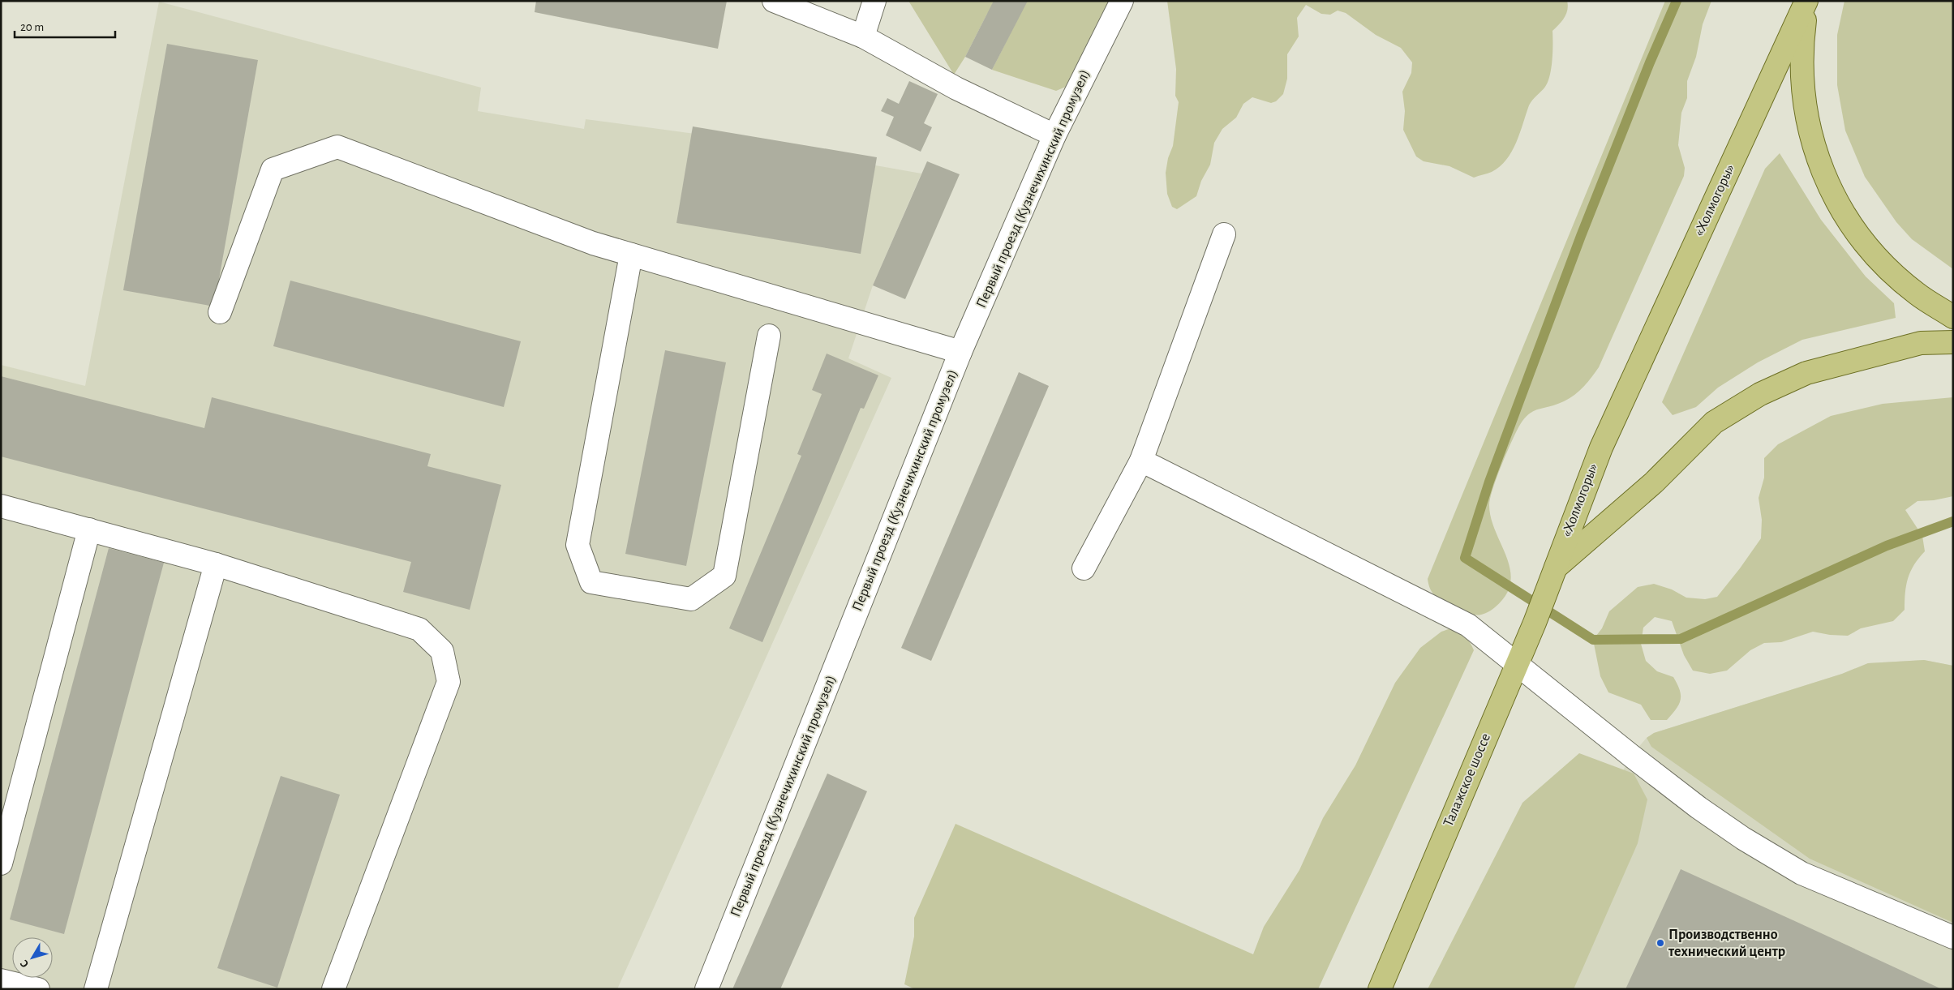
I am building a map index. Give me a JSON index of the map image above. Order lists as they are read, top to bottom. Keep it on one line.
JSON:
{"streets":{"main road":["«Холмогоры»","Талажское шоссе"],"street":["Первый проезд (Кузнечихинский промузел)"]},"crossings":[["«Холмогоры»","Талажское шоссе"]],"places":["Производственно технический центр"],"scale_bar":"20 m","north":"bottom left"}
